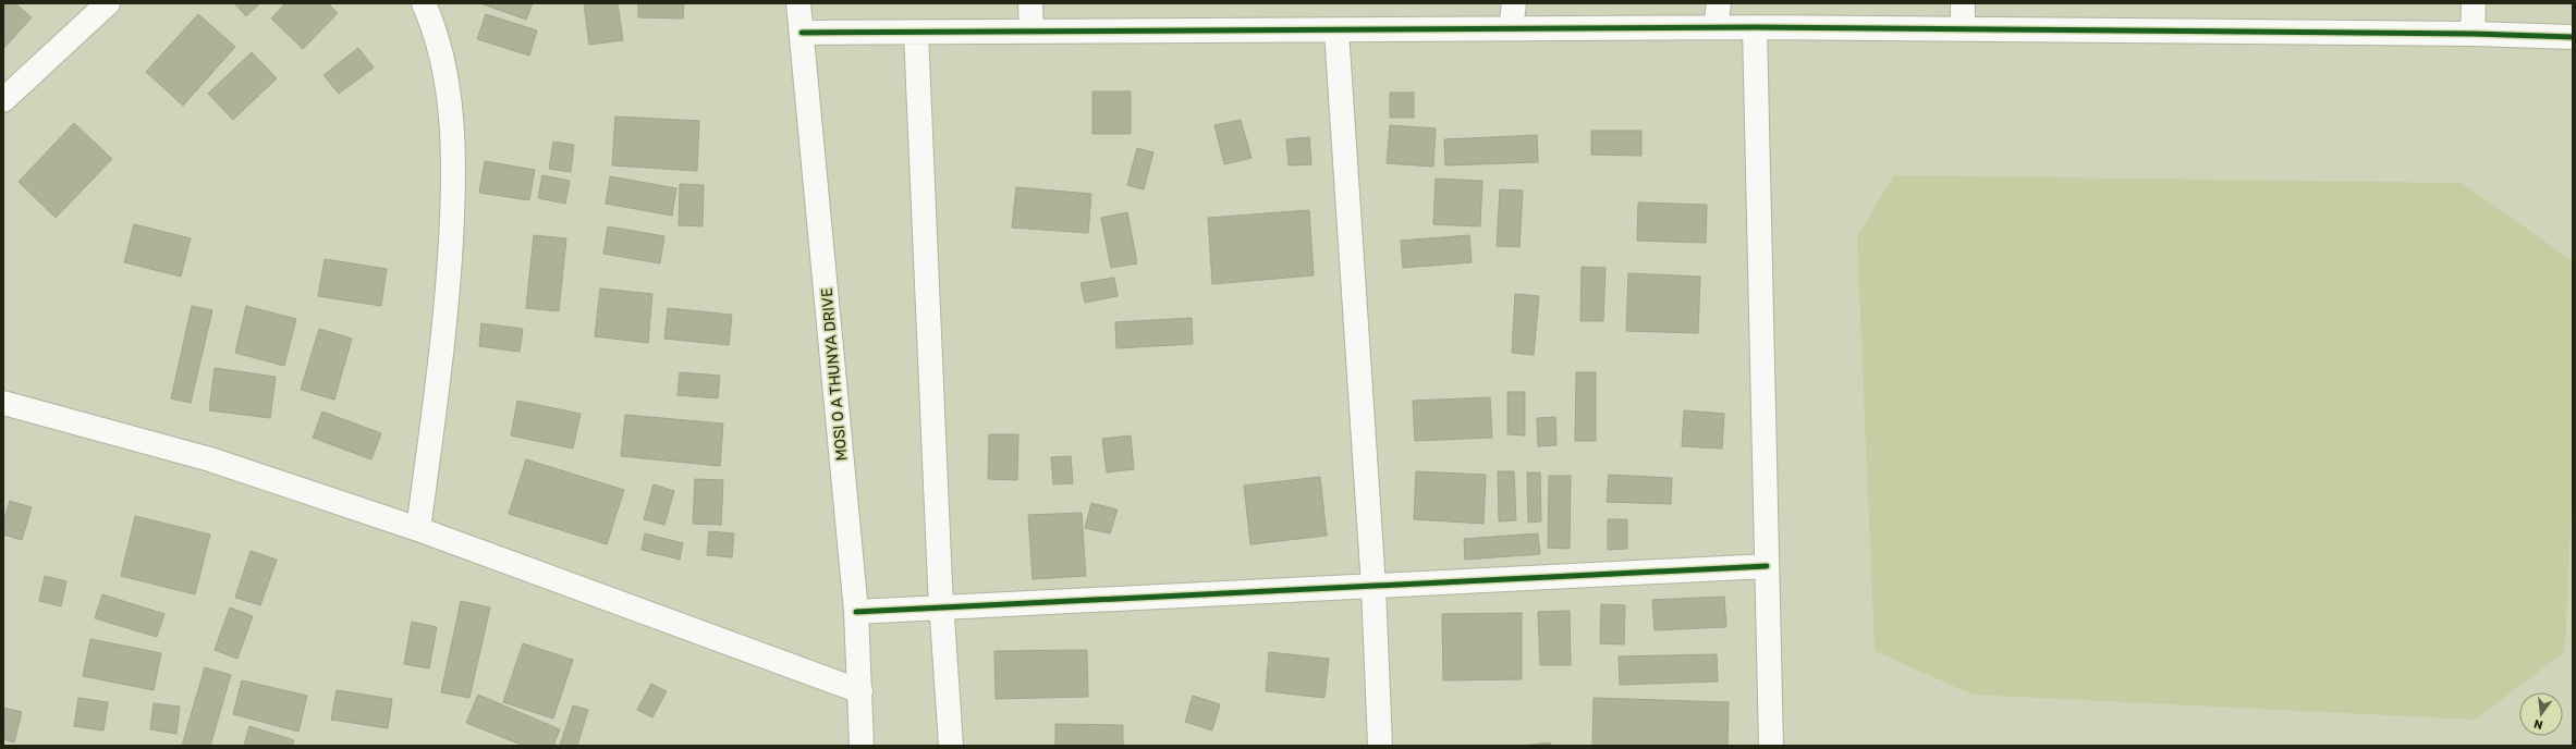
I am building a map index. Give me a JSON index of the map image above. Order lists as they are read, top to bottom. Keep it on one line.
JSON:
{"streets":{"street":["MOSI O A THUNYA DRIVE"]},"north":"bottom"}
